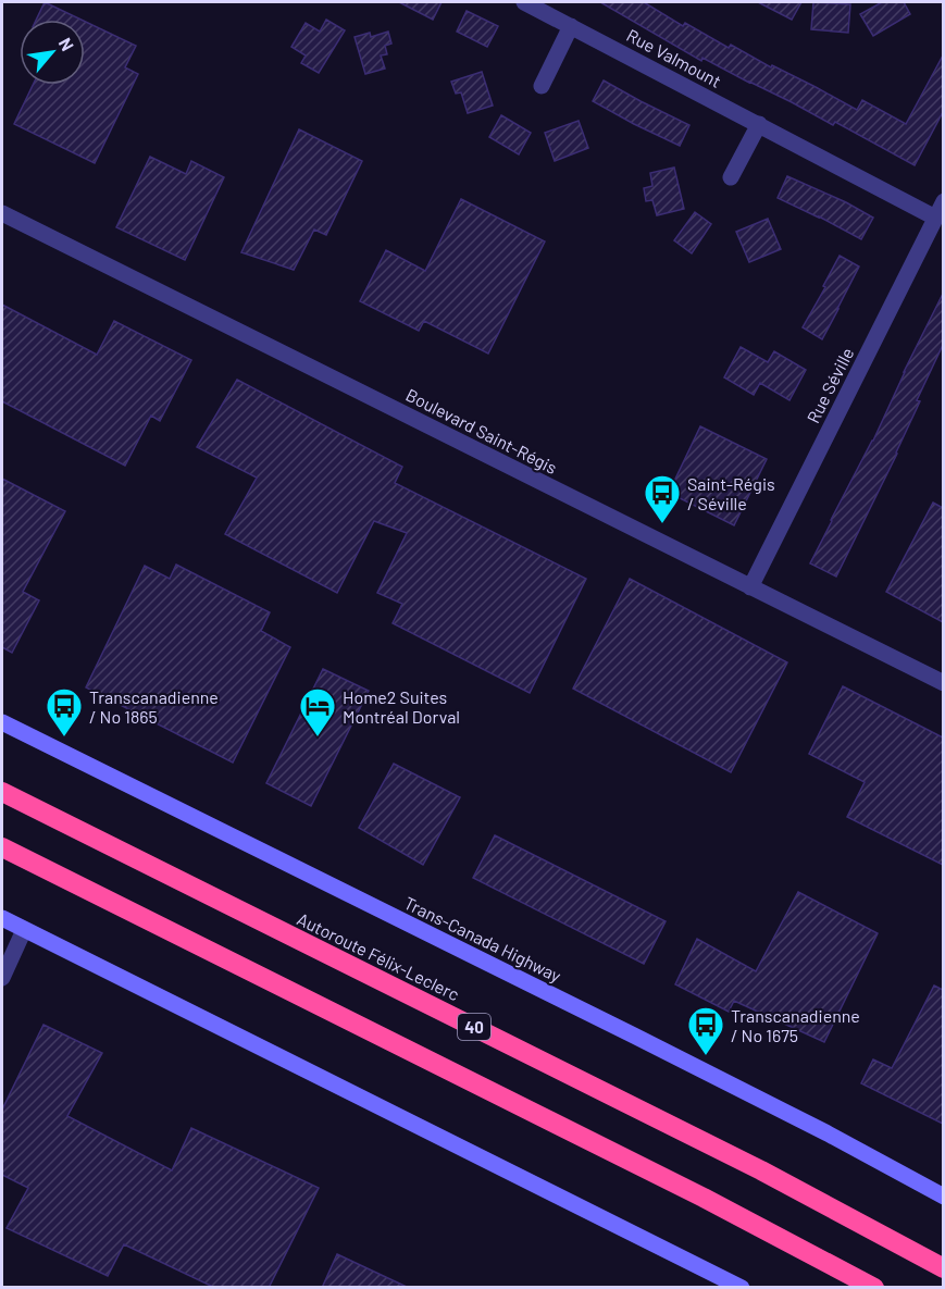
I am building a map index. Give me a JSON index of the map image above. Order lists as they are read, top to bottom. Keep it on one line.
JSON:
{"streets":{"highway":["Autoroute Félix-Leclerc","40"],"main road":["Trans-Canada Highway"],"street":["Rue Valmount","Rue Séville","Boulevard Saint-Régis"]},"crossings":[["Rue Valmount","Rue Séville"],["Rue Séville","Boulevard Saint-Régis"]],"places":{"bus stop":["Saint-Régis / Séville","Transcanadienne / No 1865","Transcanadienne / No 1675"],"hotel":["Home2 Suites Montréal Dorval"]},"north":"top right"}
